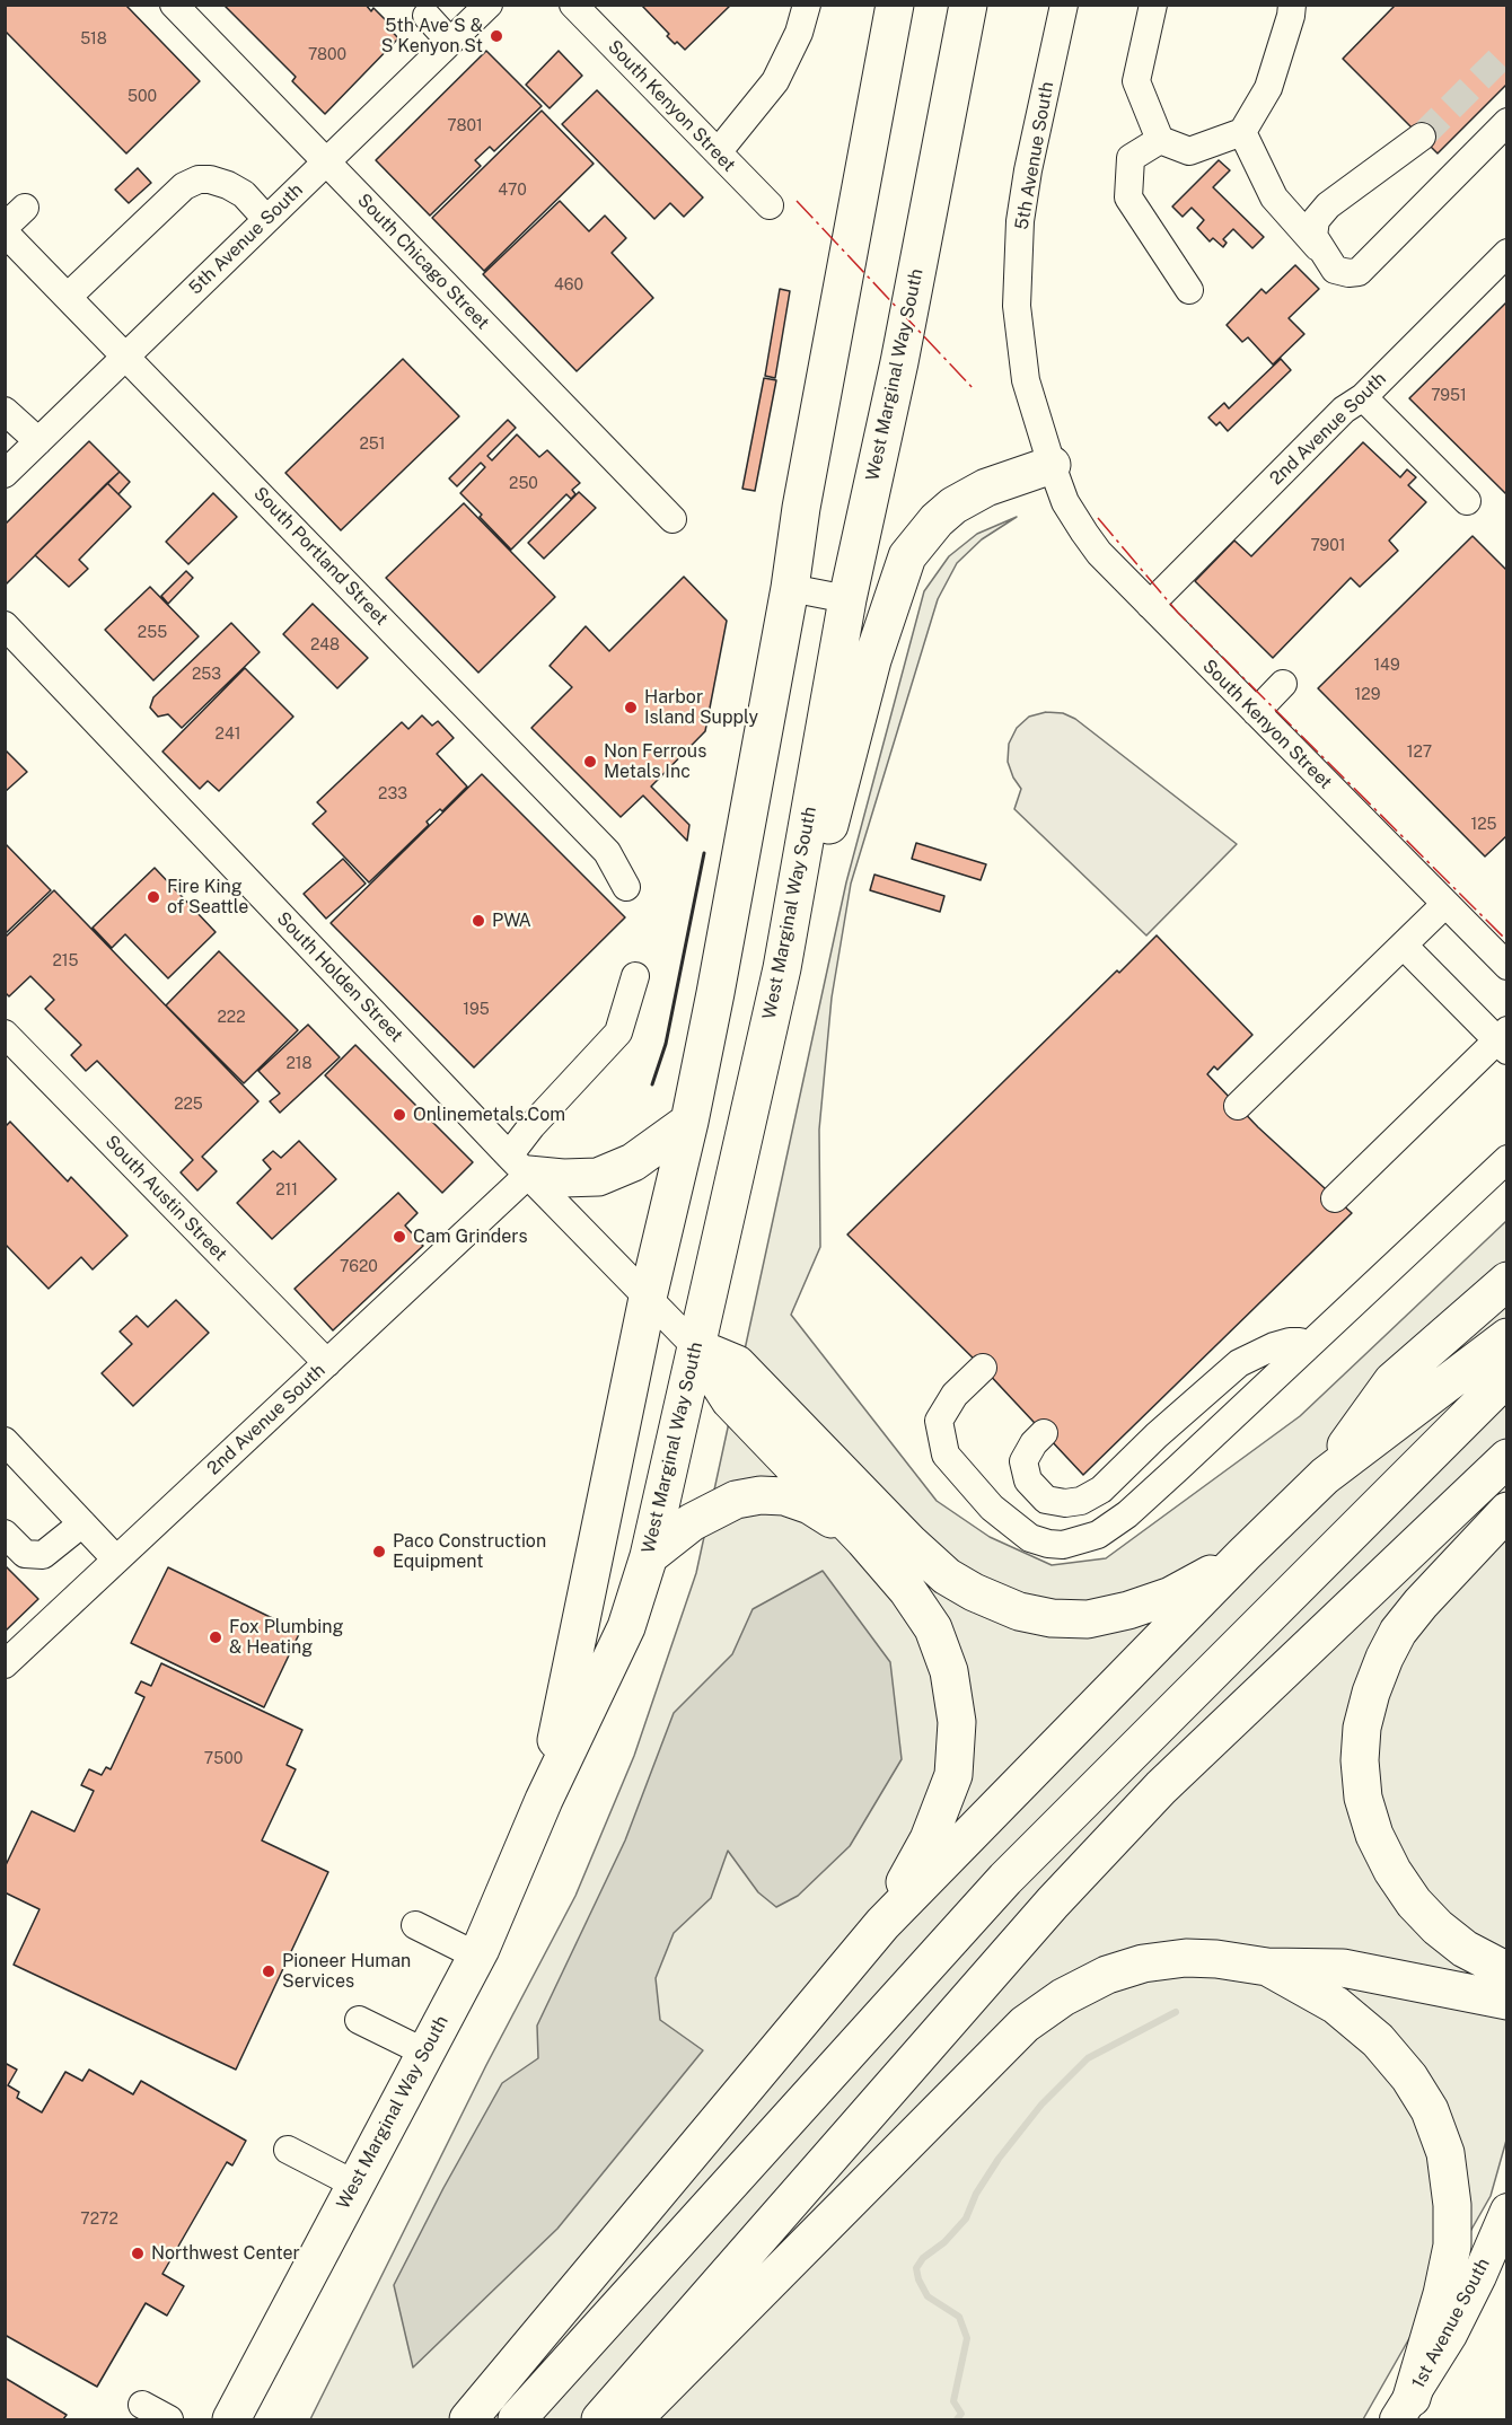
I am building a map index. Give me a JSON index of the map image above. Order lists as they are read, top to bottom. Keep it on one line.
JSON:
{"streets":{"highway":["West Marginal Way South"],"main road":["1st Avenue South"],"street":["South Kenyon Street","5th Avenue South","South Chicago Street","2nd Avenue South","South Portland Street","South Holden Street","South Austin Street"]},"crossings":[["South Kenyon Street","5th Avenue South"],["South Kenyon Street","2nd Avenue South"],["5th Avenue South","South Chicago Street"],["5th Avenue South","South Portland Street"],["West Marginal Way South","South Holden Street"],["2nd Avenue South","South Holden Street"],["2nd Avenue South","South Austin Street"]],"places":["5th Ave S & S Kenyon St","Harbor Island Supply","Non Ferrous Metals Inc","Fire King of Seattle","PWA","Onlinemetals.Com","Cam Grinders","Paco Construction Equipment","Fox Plumbing & Heating","Pioneer Human Services","Northwest Center"],"house_numbers":["518","7800","500","7801","470","460","7951","251","250","7901","255","248","149","253","129","241","127","233","125","215","195","222","218","225","211","7620","7500","7272"]}
